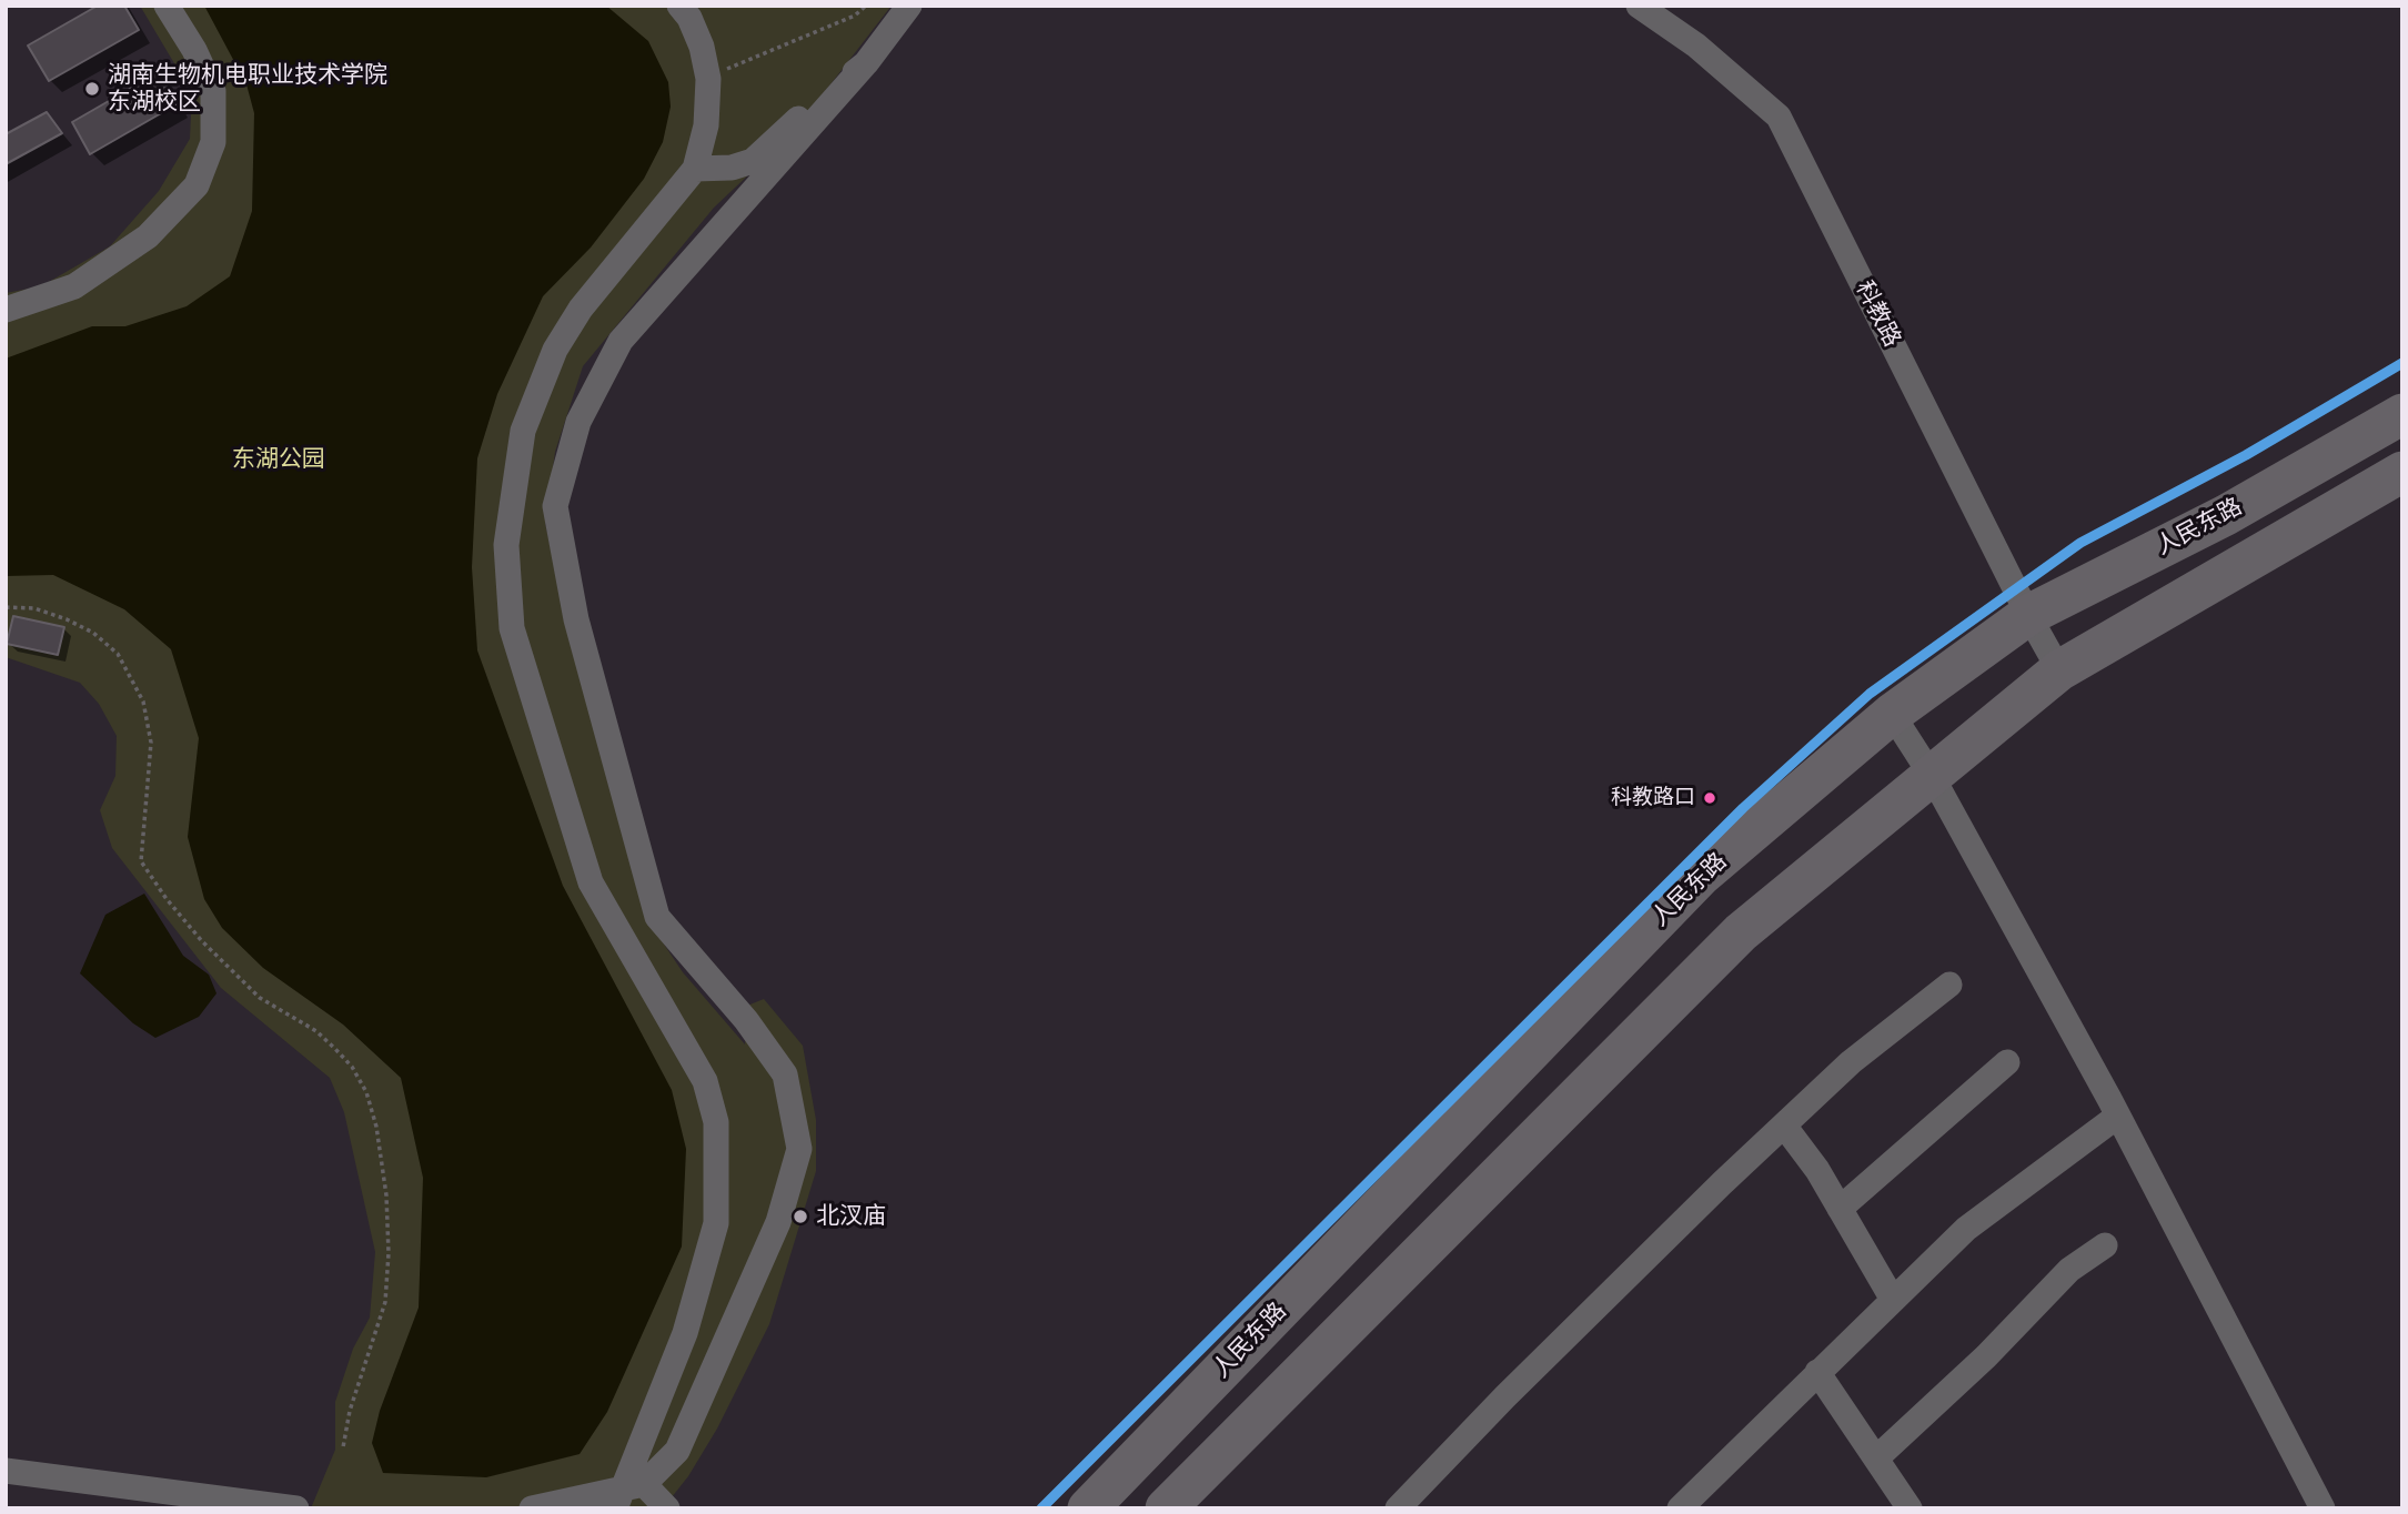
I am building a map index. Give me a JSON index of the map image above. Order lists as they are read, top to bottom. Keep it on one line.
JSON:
{"streets":{"main road":["人民东路"],"street":["科教路"]},"crossings":[["科教路","人民东路"]],"parks":["东湖公园"],"places":["湖南生物机电职业技术学院 东湖校区","科教路口","北汊庙"]}
